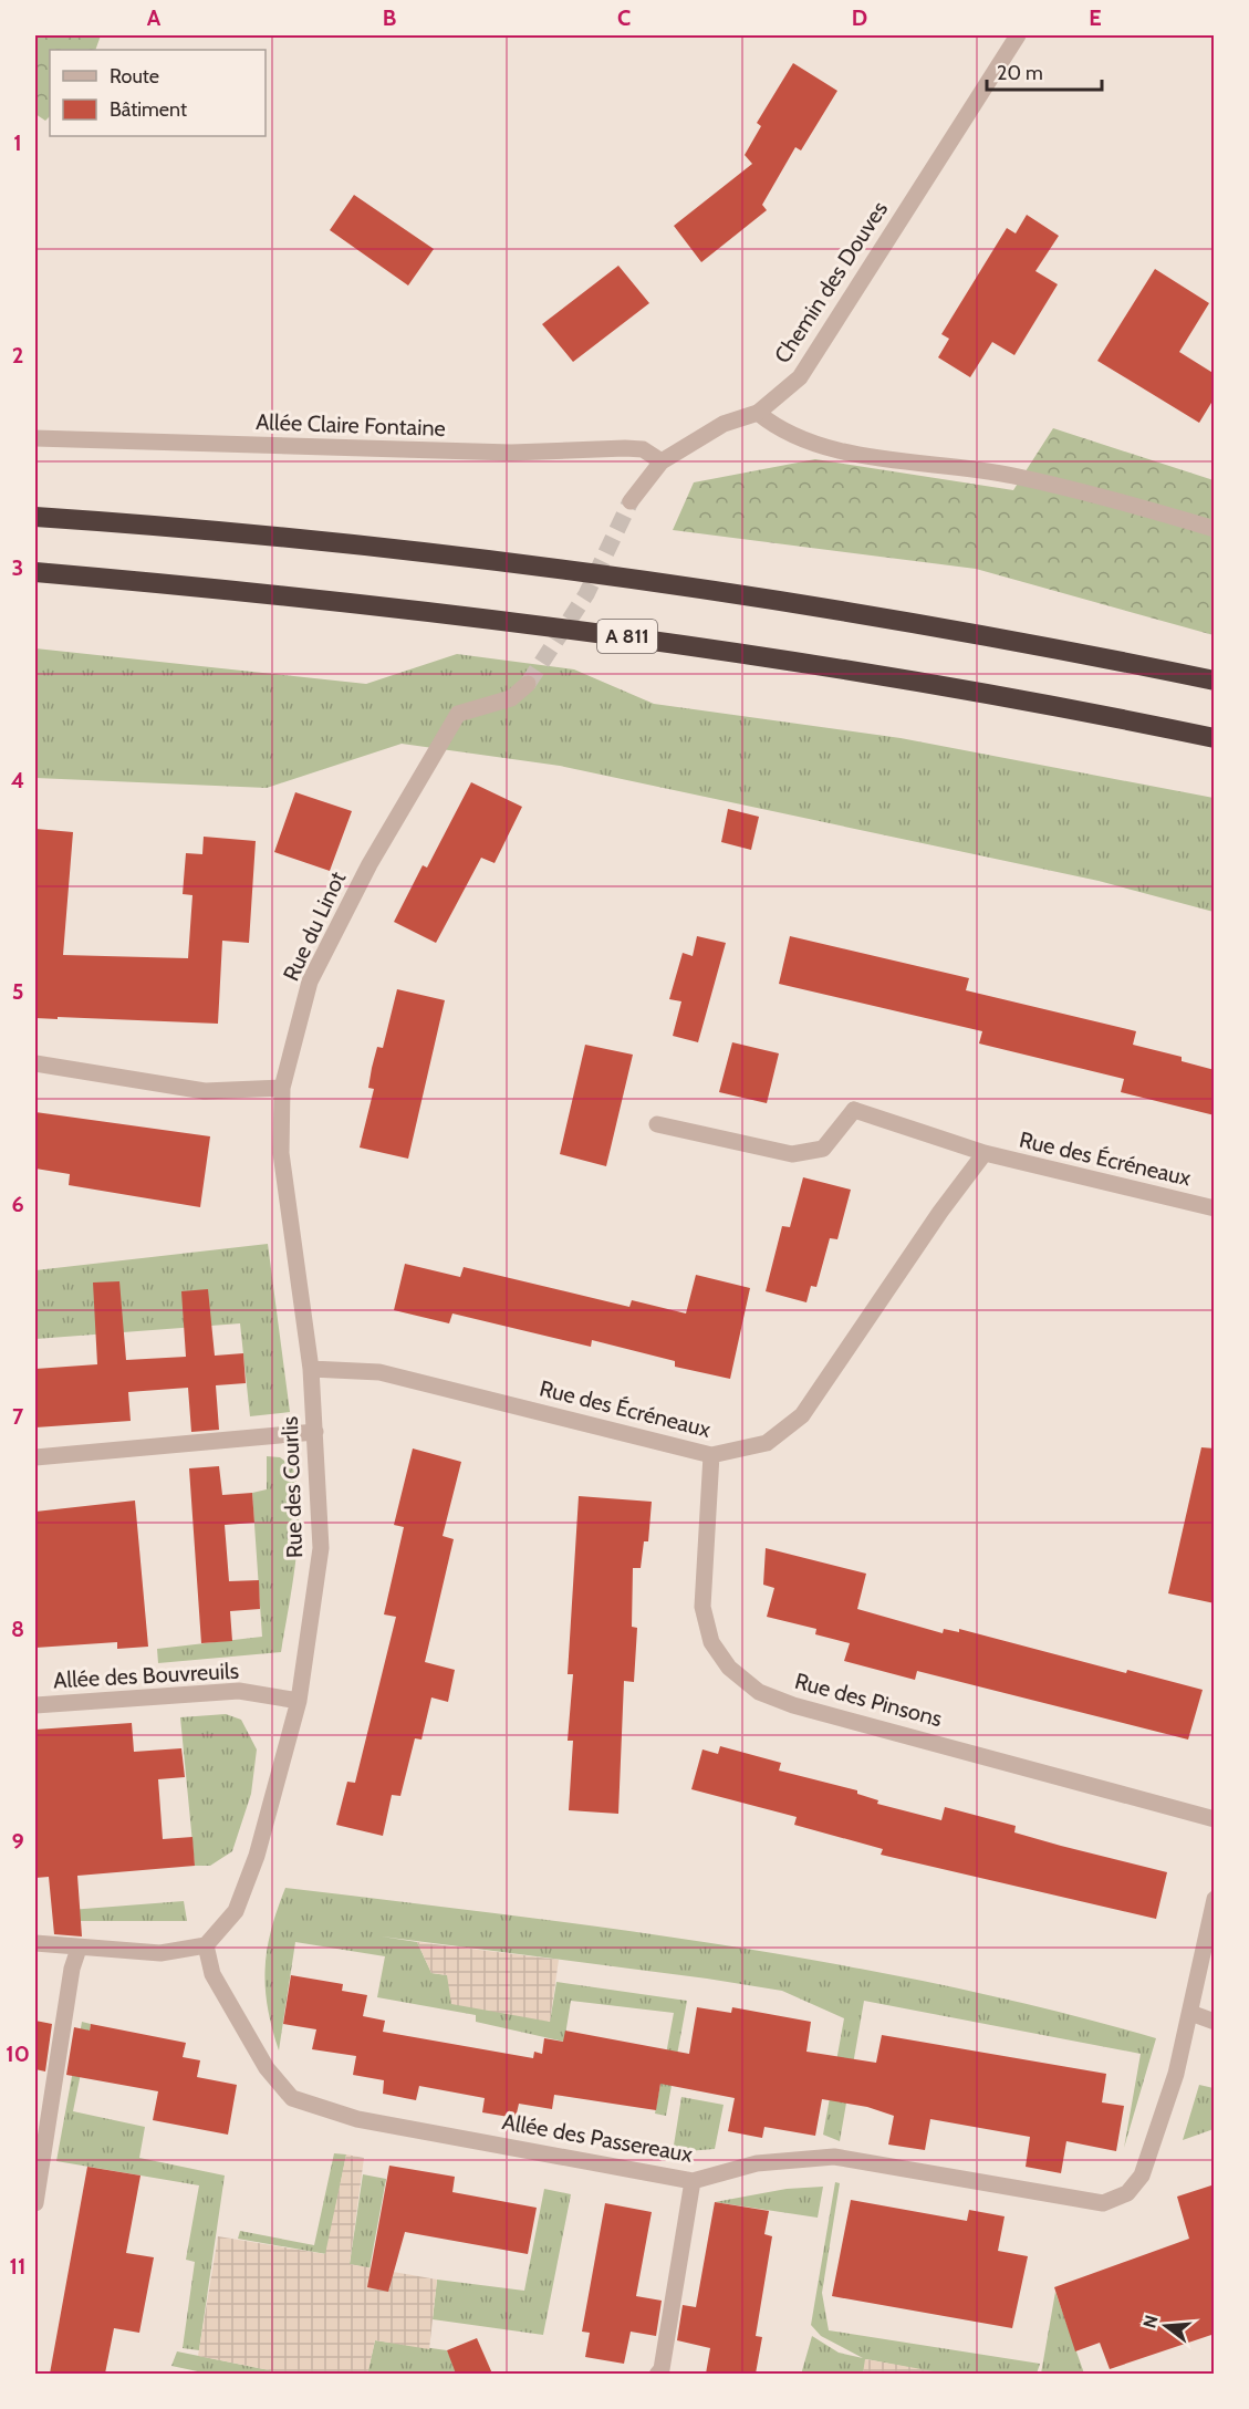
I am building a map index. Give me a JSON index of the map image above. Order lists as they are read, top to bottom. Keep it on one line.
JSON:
{"streets":{"highway":["A 811"],"street":["Chemin des Douves","Allée Claire Fontaine","Rue du Linot","Rue des Écréneaux","Rue des Courlis","Allée des Bouvreuils","Rue des Pinsons","Allée des Passereaux"]},"crossings":[["Chemin des Douves","Allée Claire Fontaine"],["Rue du Linot","Rue des Courlis"],["Rue des Écréneaux","Rue des Courlis"],["Rue des Écréneaux","Rue des Pinsons"],["Rue des Courlis","Allée des Bouvreuils"],["Rue des Courlis","Allée des Passereaux"]],"legend":["Route","Bâtiment"],"scale_bar":"20 m","north":"left","grid":{"columns":["A","B","C","D","E"],"rows":["1","2","3","4","5","6","7","8","9","10","11"]}}
